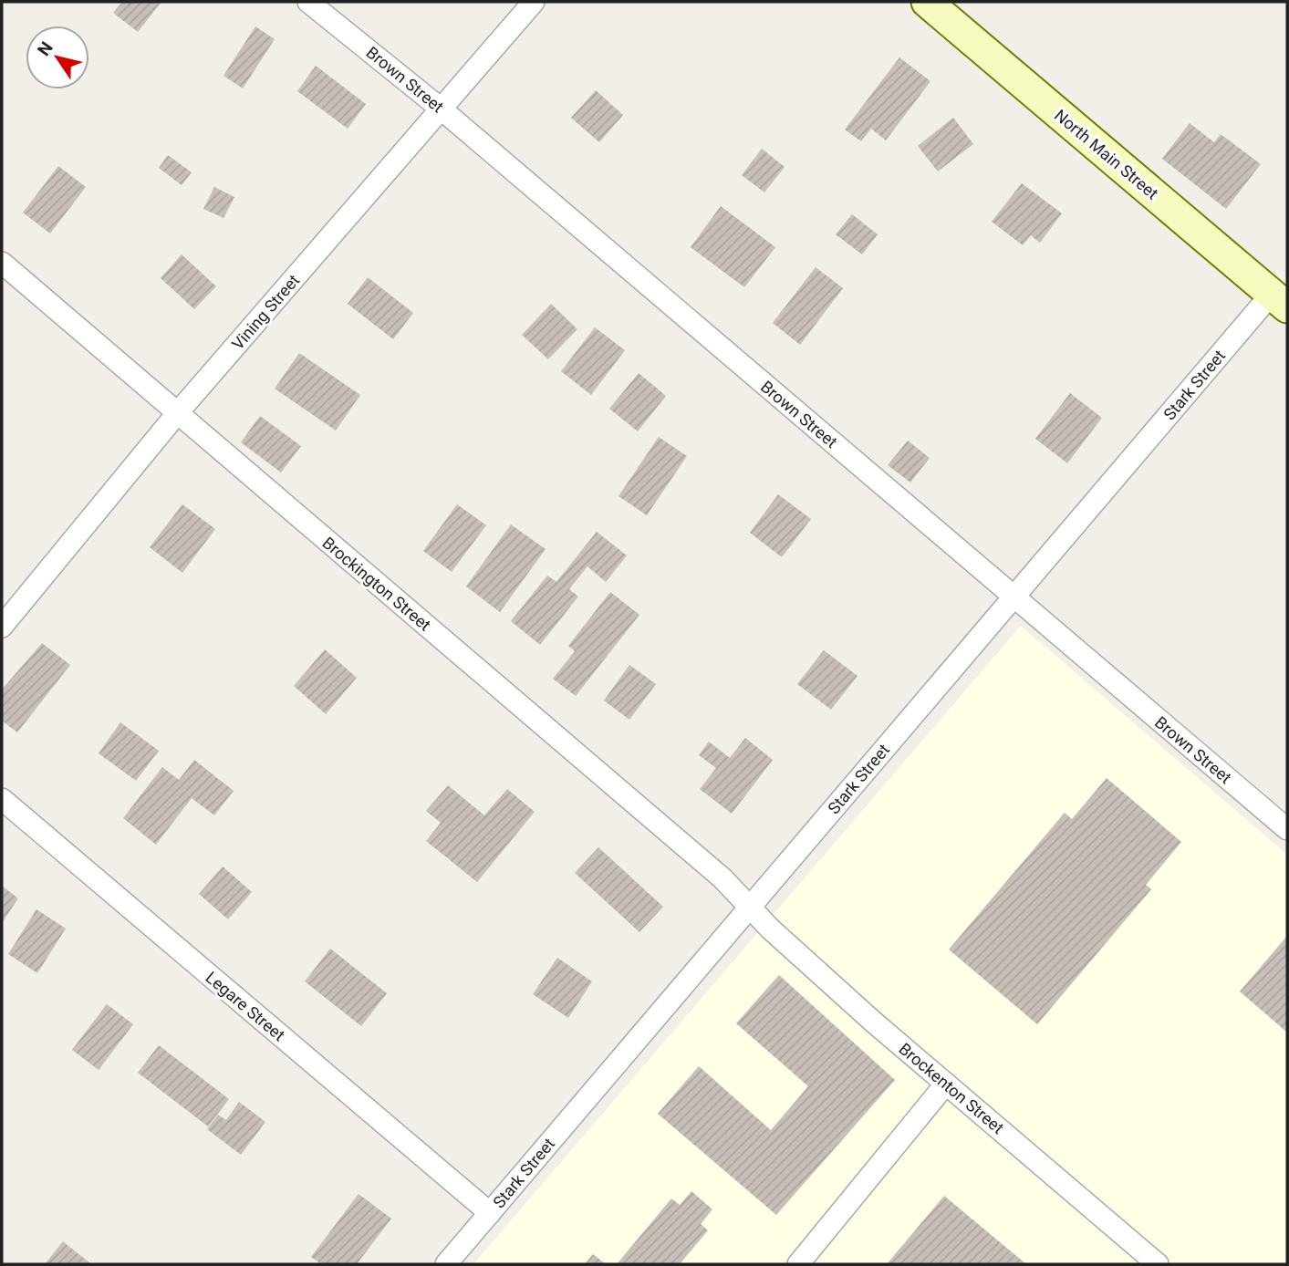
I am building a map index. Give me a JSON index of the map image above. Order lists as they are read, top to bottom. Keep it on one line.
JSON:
{"streets":{"main road":["North Main Street"],"street":["Brown Street","Vining Street","Stark Street","Brockington Street","Legare Street","Brockenton Street"]},"crossings":[["Brown Street","Vining Street"],["Brown Street","Stark Street"],["North Main Street","Stark Street"],["Vining Street","Brockington Street"],["Stark Street","Brockington Street"],["Stark Street","Legare Street"],["Stark Street","Brockenton Street"],["Brockington Street","Brockenton Street"]],"north":"top left"}
